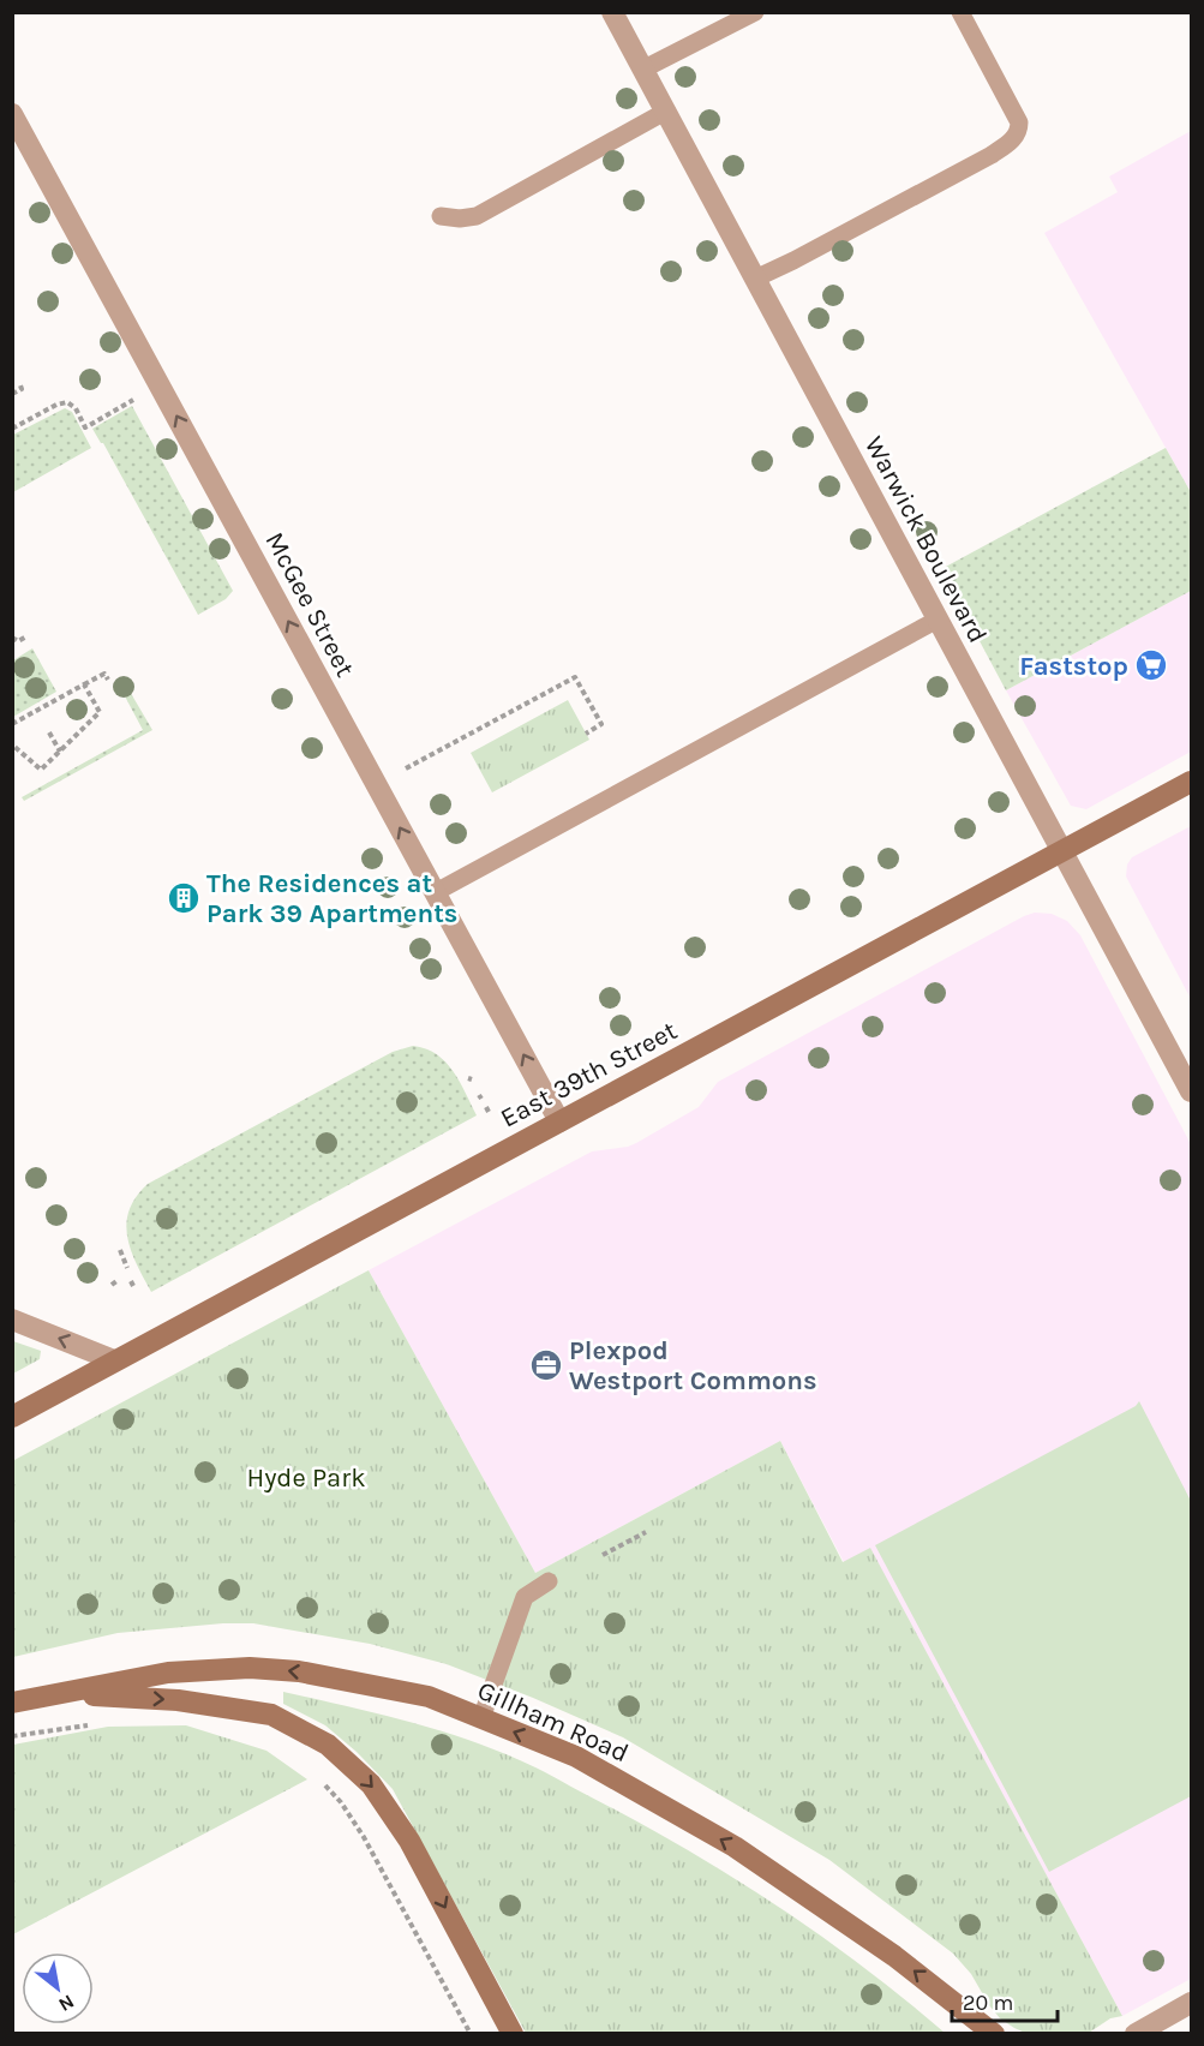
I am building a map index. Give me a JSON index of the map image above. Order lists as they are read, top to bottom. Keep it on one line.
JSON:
{"streets":{"main road":["East 39th Street","Gillham Road"],"street":["Warwick Boulevard","McGee Street"]},"crossings":[["Warwick Boulevard","East 39th Street"],["McGee Street","East 39th Street"]],"one_way":["McGee Street"],"parks":["Hyde Park"],"places":{"supermarket":["Faststop"],"building":["The Residences at Park 39 Apartments"],"office":["Plexpod Westport Commons"]},"scale_bar":"20 m","north":"bottom right"}
